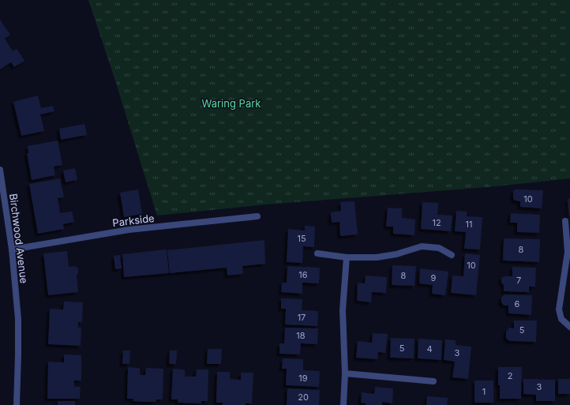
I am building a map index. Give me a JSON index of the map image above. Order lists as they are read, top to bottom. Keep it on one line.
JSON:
{"streets":{"street":["Parkside","Birchwood Avenue"]},"crossings":[["Parkside","Birchwood Avenue"]],"parks":["Waring Park"],"house_numbers":["10","12","11","15","8","10","16","8","9","7","6","17","5","18","5","4","3","2","19","3","1","20"]}
